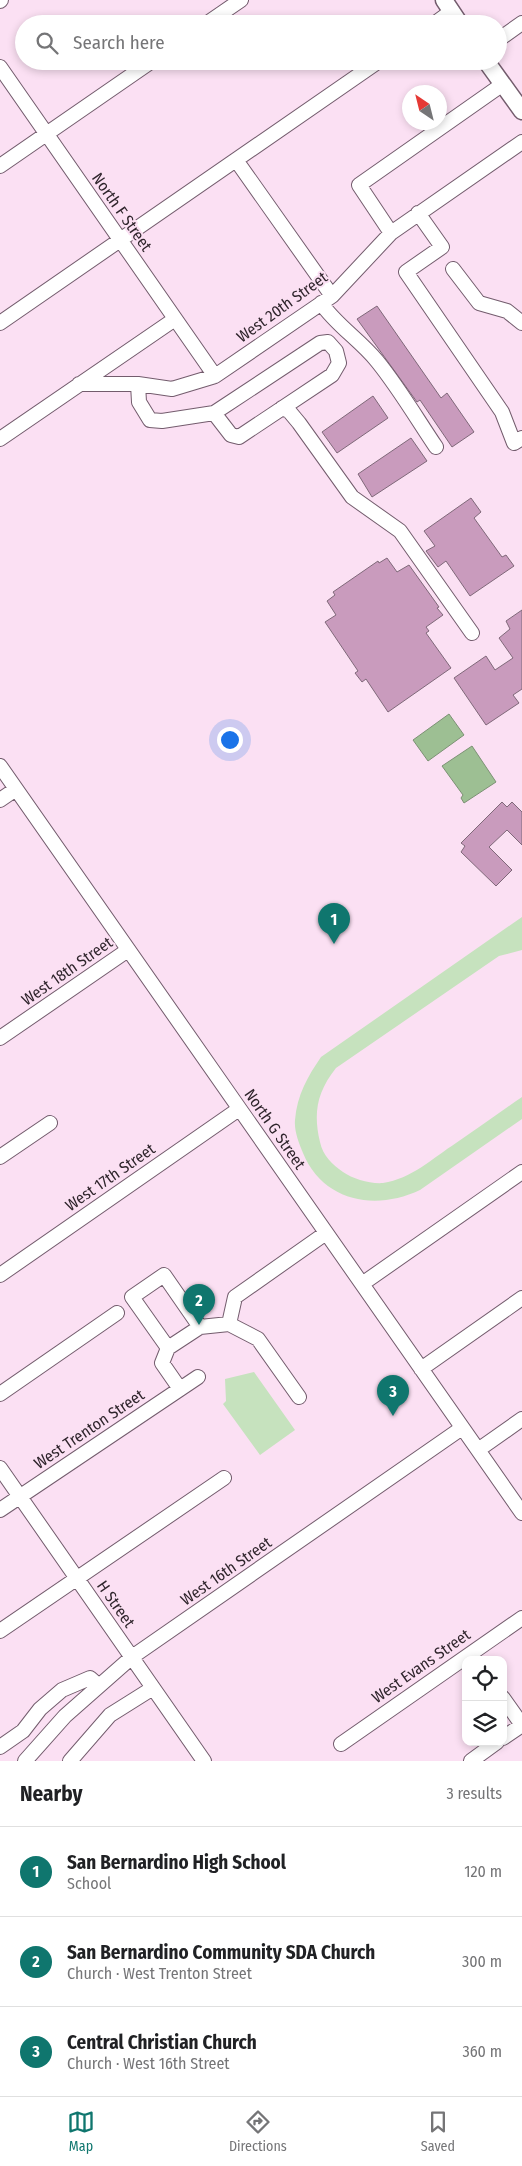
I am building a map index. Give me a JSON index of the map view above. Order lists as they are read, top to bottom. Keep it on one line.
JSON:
{"streets":{"street":["North F Street","West 20th Street","West 18th Street","North G Street","West 17th Street","West Trenton Street","West 16th Street","H Street","West Evans Street"]},"crossings":[["North F Street","West 20th Street"],["West 18th Street","North G Street"],["North G Street","West 17th Street"],["North G Street","West 16th Street"],["West Trenton Street","H Street"],["West 16th Street","H Street"]],"north":"top left","page":{"search":"Search here","pins":["1","2","3"],"heading":["Nearby","3 results"],"list":[{"mark":"1","name":"San Bernardino High School","note":"School","value":"120 m"},{"mark":"2","name":"San Bernardino Community SDA Church","note":"Church · West Trenton Street","value":"300 m"},{"mark":"3","name":"Central Christian Church","note":"Church · West 16th Street","value":"360 m"}],"nav":["Map","Directions","Saved"]}}
